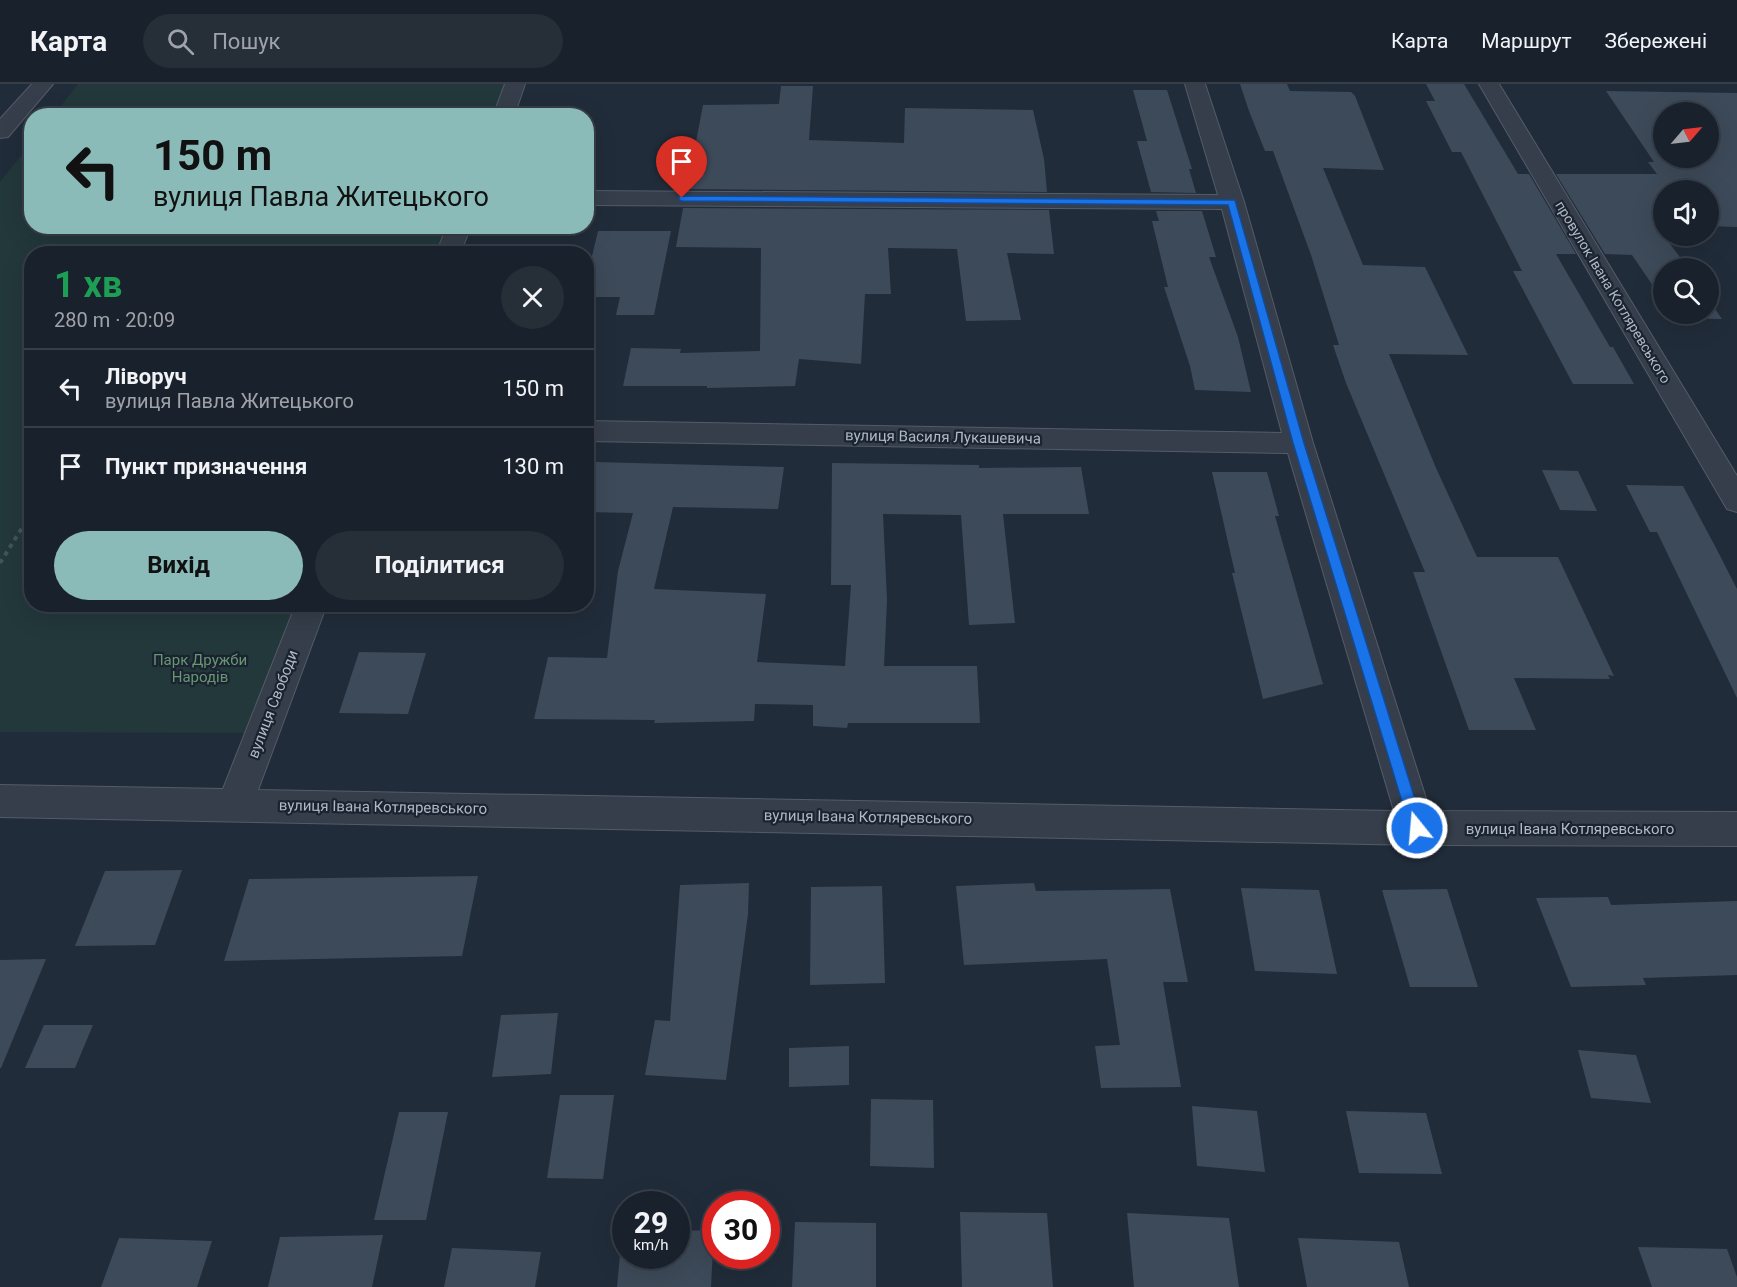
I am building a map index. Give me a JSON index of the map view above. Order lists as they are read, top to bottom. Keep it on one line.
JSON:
{"streets":{"street":["провулок Івана Котляревського","вулиця Василя Лукашевича","вулиця Свободи","вулиця Івана Котляревського"]},"crossings":[["вулиця Свободи","вулиця Івана Котляревського"]],"parks":["Парк Дружби Народів"],"north":"top right","page":{"header":"Карта","search":"Пошук","nav":["Карта","Маршрут","Збережені"],"turn":["150 m","вулиця Павла Житецького"],"heading":["1 хв","280 m · 20:09"],"list":[{"name":"Ліворуч","note":"вулиця Павла Житецького","value":"150 m"},{"name":"Пункт призначення","value":"130 m"}],"buttons":["Вихід","Поділитися"],"speed":"29 km/h","limit":"30"}}
